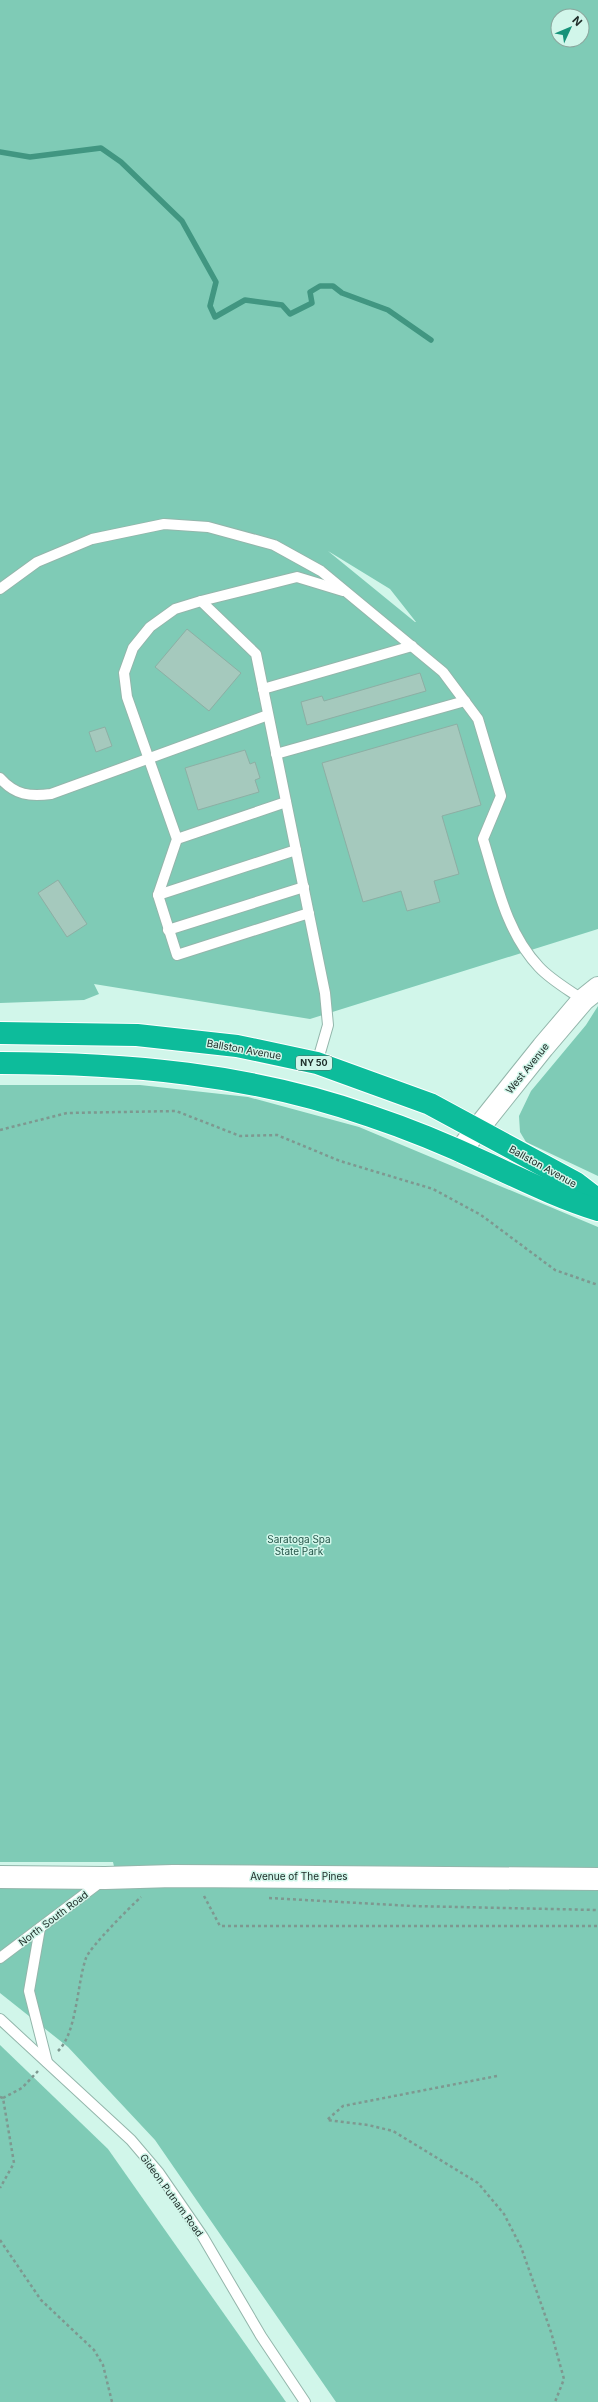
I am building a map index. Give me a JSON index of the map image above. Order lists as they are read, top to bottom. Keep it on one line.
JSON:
{"streets":{"highway":["Ballston Avenue","NY 50"],"street":["West Avenue","Avenue of The Pines"],"lane":["North South Road","Gideon Putnam Road"]},"crossings":[["Ballston Avenue","West Avenue"],["Avenue of The Pines","North South Road"]],"parks":["Saratoga Spa State Park"],"north":"top right"}
